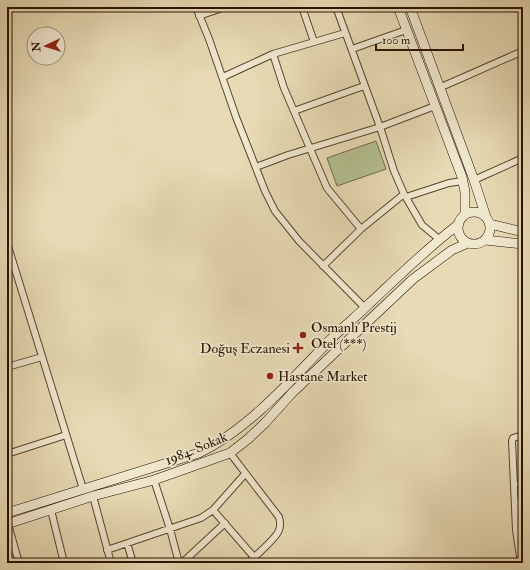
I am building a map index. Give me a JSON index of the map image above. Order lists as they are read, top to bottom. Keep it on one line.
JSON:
{"streets":{"main road":["1984. Sokak"]},"places":{"other":["Osmanlı Prestij Otel (***)","Hastane Market"],"health":["Doğuş Eczanesi"]},"scale_bar":"100 m","north":"left"}
